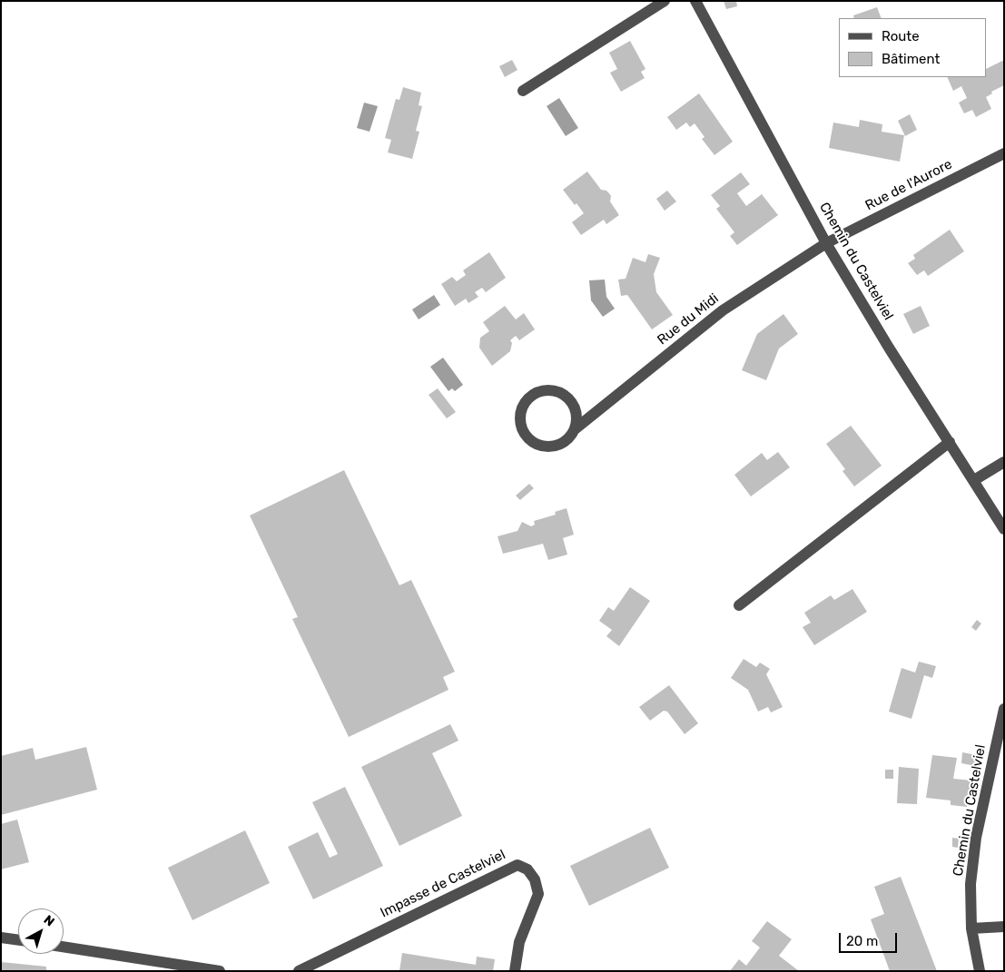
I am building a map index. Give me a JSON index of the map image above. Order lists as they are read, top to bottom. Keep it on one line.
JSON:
{"streets":{"street":["Rue de l'Aurore","Chemin du Castelviel","Rue du Midi","Impasse de Castelviel"]},"crossings":[["Rue de l'Aurore","Chemin du Castelviel"],["Rue de l'Aurore","Rue du Midi"],["Chemin du Castelviel","Rue du Midi"]],"legend":["Route","Bâtiment"],"scale_bar":"20 m","north":"top right"}
